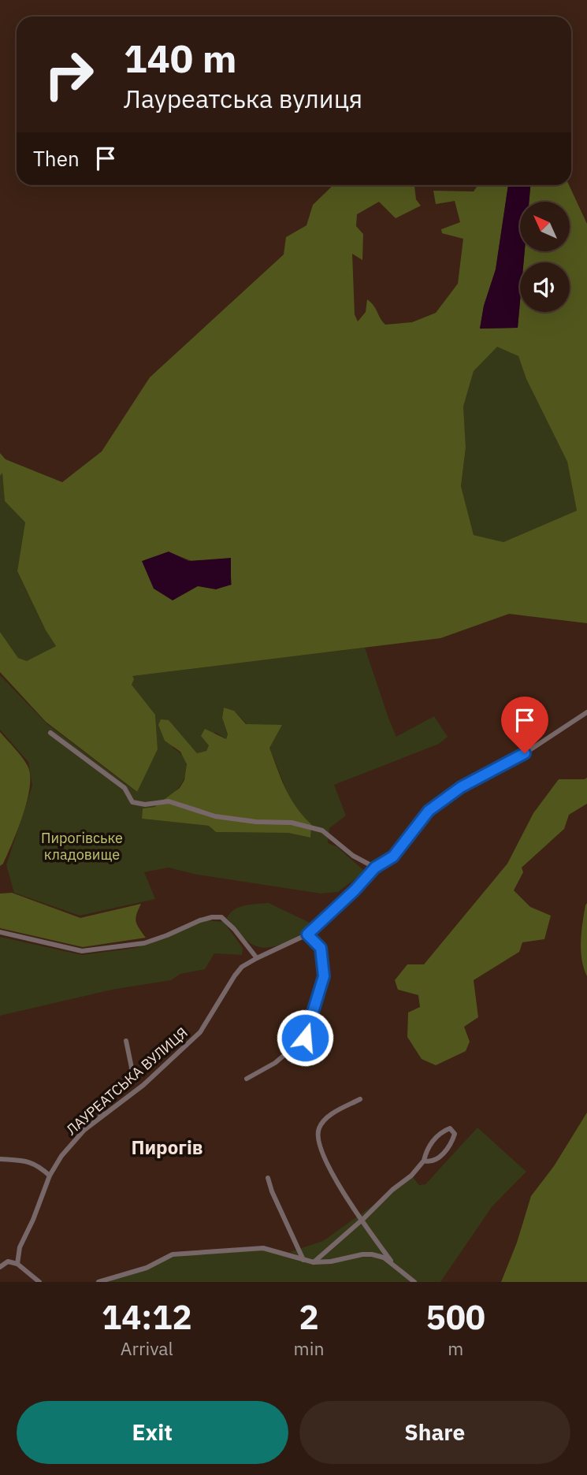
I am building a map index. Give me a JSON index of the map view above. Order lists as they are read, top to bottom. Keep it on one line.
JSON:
{"streets":{"street":["ЛАУРЕАТСЬКА ВУЛИЦЯ"]},"districts":["Пирогів"],"parks":["Пирогівське кладовище"],"north":"top left","page":{"turn":["140 m","Лауреатська вулиця"],"then":"Then","eta":["14:12","Arrival","2","min","500","m"],"buttons":["Exit","Share"]}}
